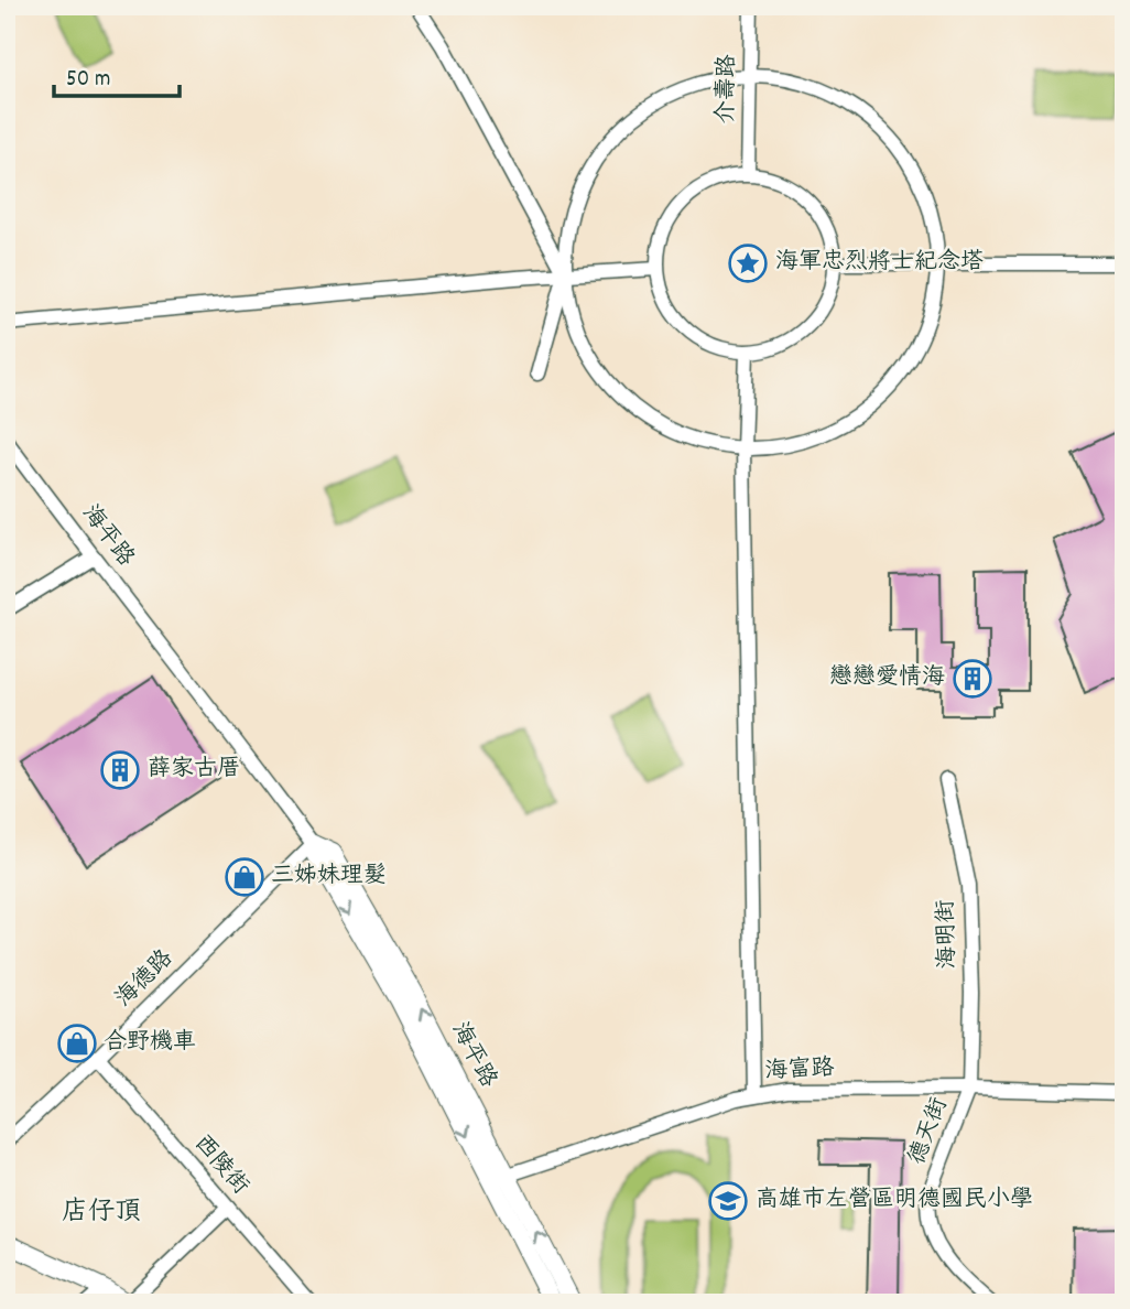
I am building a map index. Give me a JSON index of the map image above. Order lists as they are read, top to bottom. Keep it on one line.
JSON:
{"streets":{"street":["介壽路","海平路","海明街","海德路","海富路","德天街","西陵街"]},"crossings":[["海平路","海德路"],["海平路","海富路"],["海明街","海富路"],["海明街","德天街"],["海德路","西陵街"],["海富路","德天街"]],"districts":["店仔頂"],"places":{"place":["海軍忠烈將士紀念塔"],"building":["戀戀愛情海","薛家古厝"],"shop":["三姊妹理髮","合野機車"],"school or university":["高雄市左營區明德國民小學"]},"scale_bar":"50 m"}
